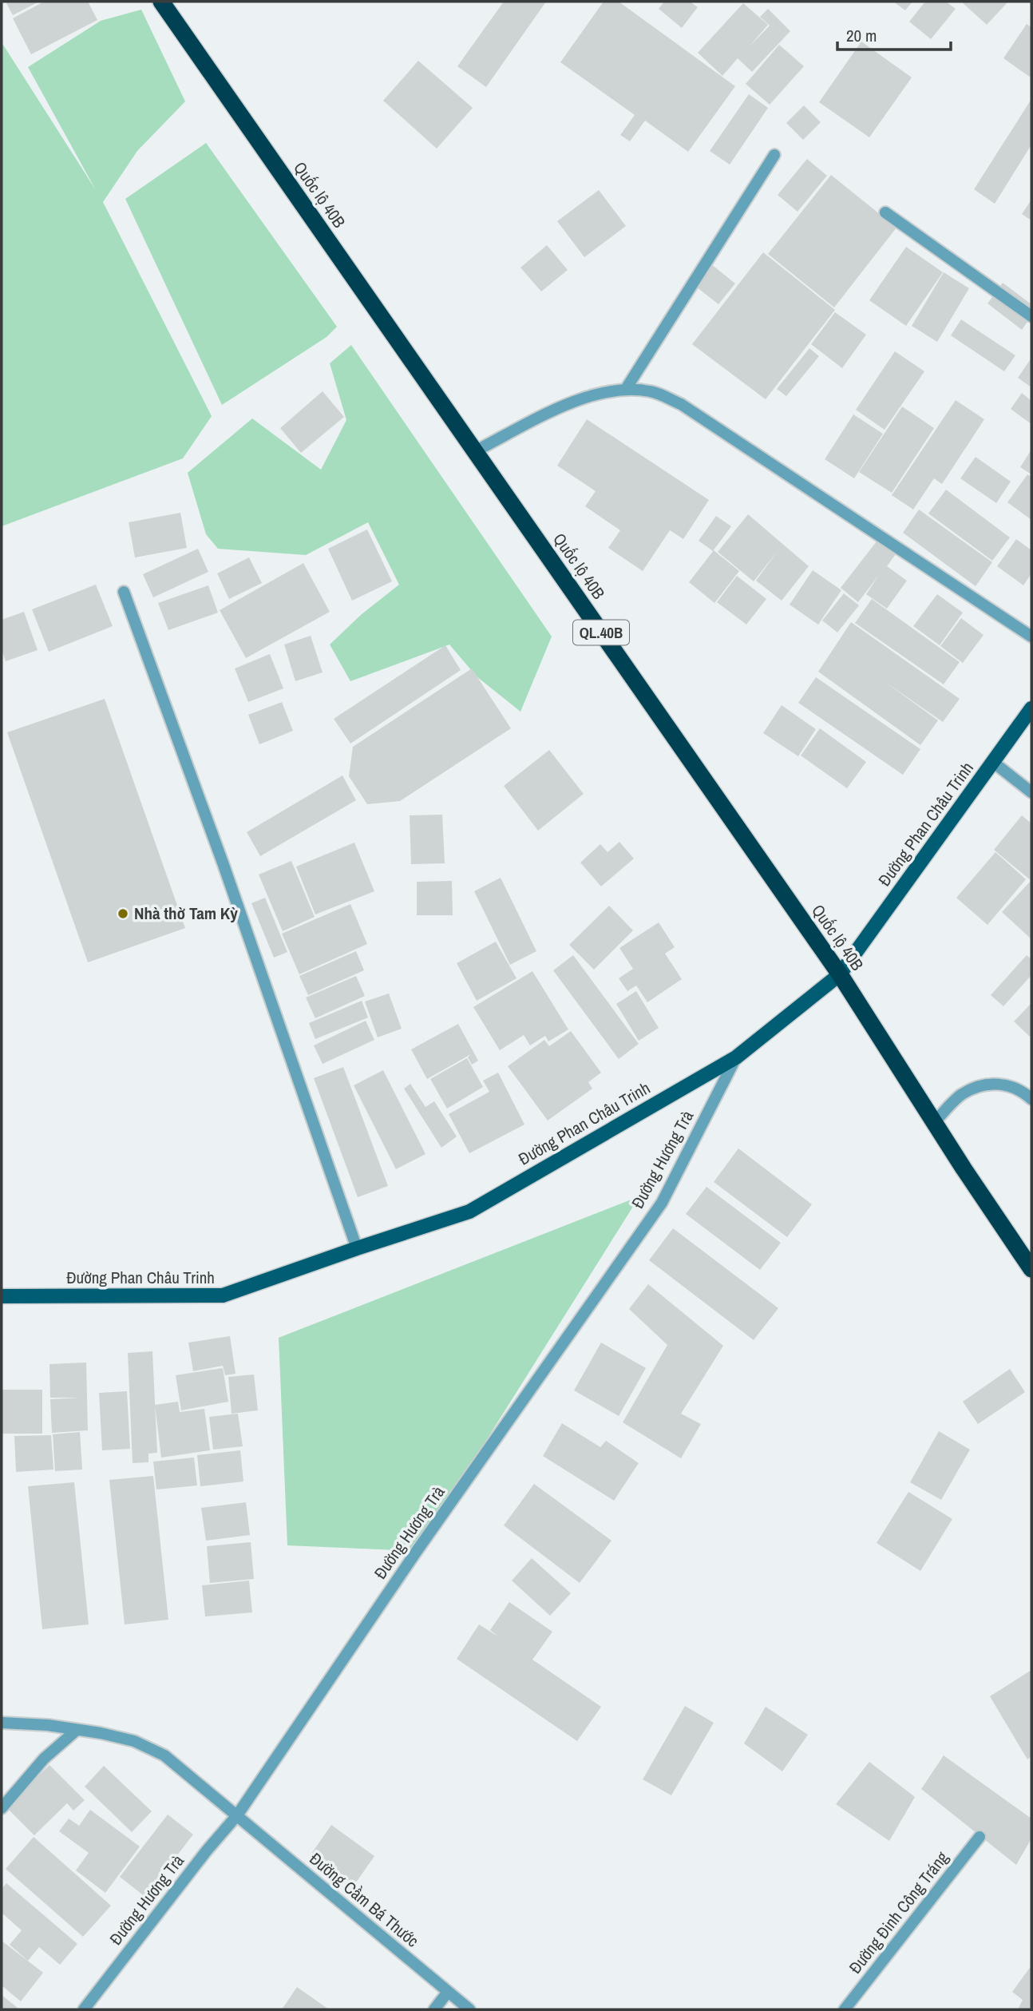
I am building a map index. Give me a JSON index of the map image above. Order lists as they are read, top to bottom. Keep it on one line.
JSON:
{"streets":{"highway":["Quốc lộ 40B","QL.40B"],"main road":["Đường Phan Châu Trinh"],"street":["Đường Hương Trà","Đường Cầm Bá Thước","Đường Đinh Công Tráng"]},"crossings":[["Quốc lộ 40B","Đường Phan Châu Trinh"],["Đường Phan Châu Trinh","Đường Hương Trà"],["Đường Hương Trà","Đường Cầm Bá Thước"]],"places":["Nhà thờ Tam Kỳ"],"scale_bar":"20 m"}
